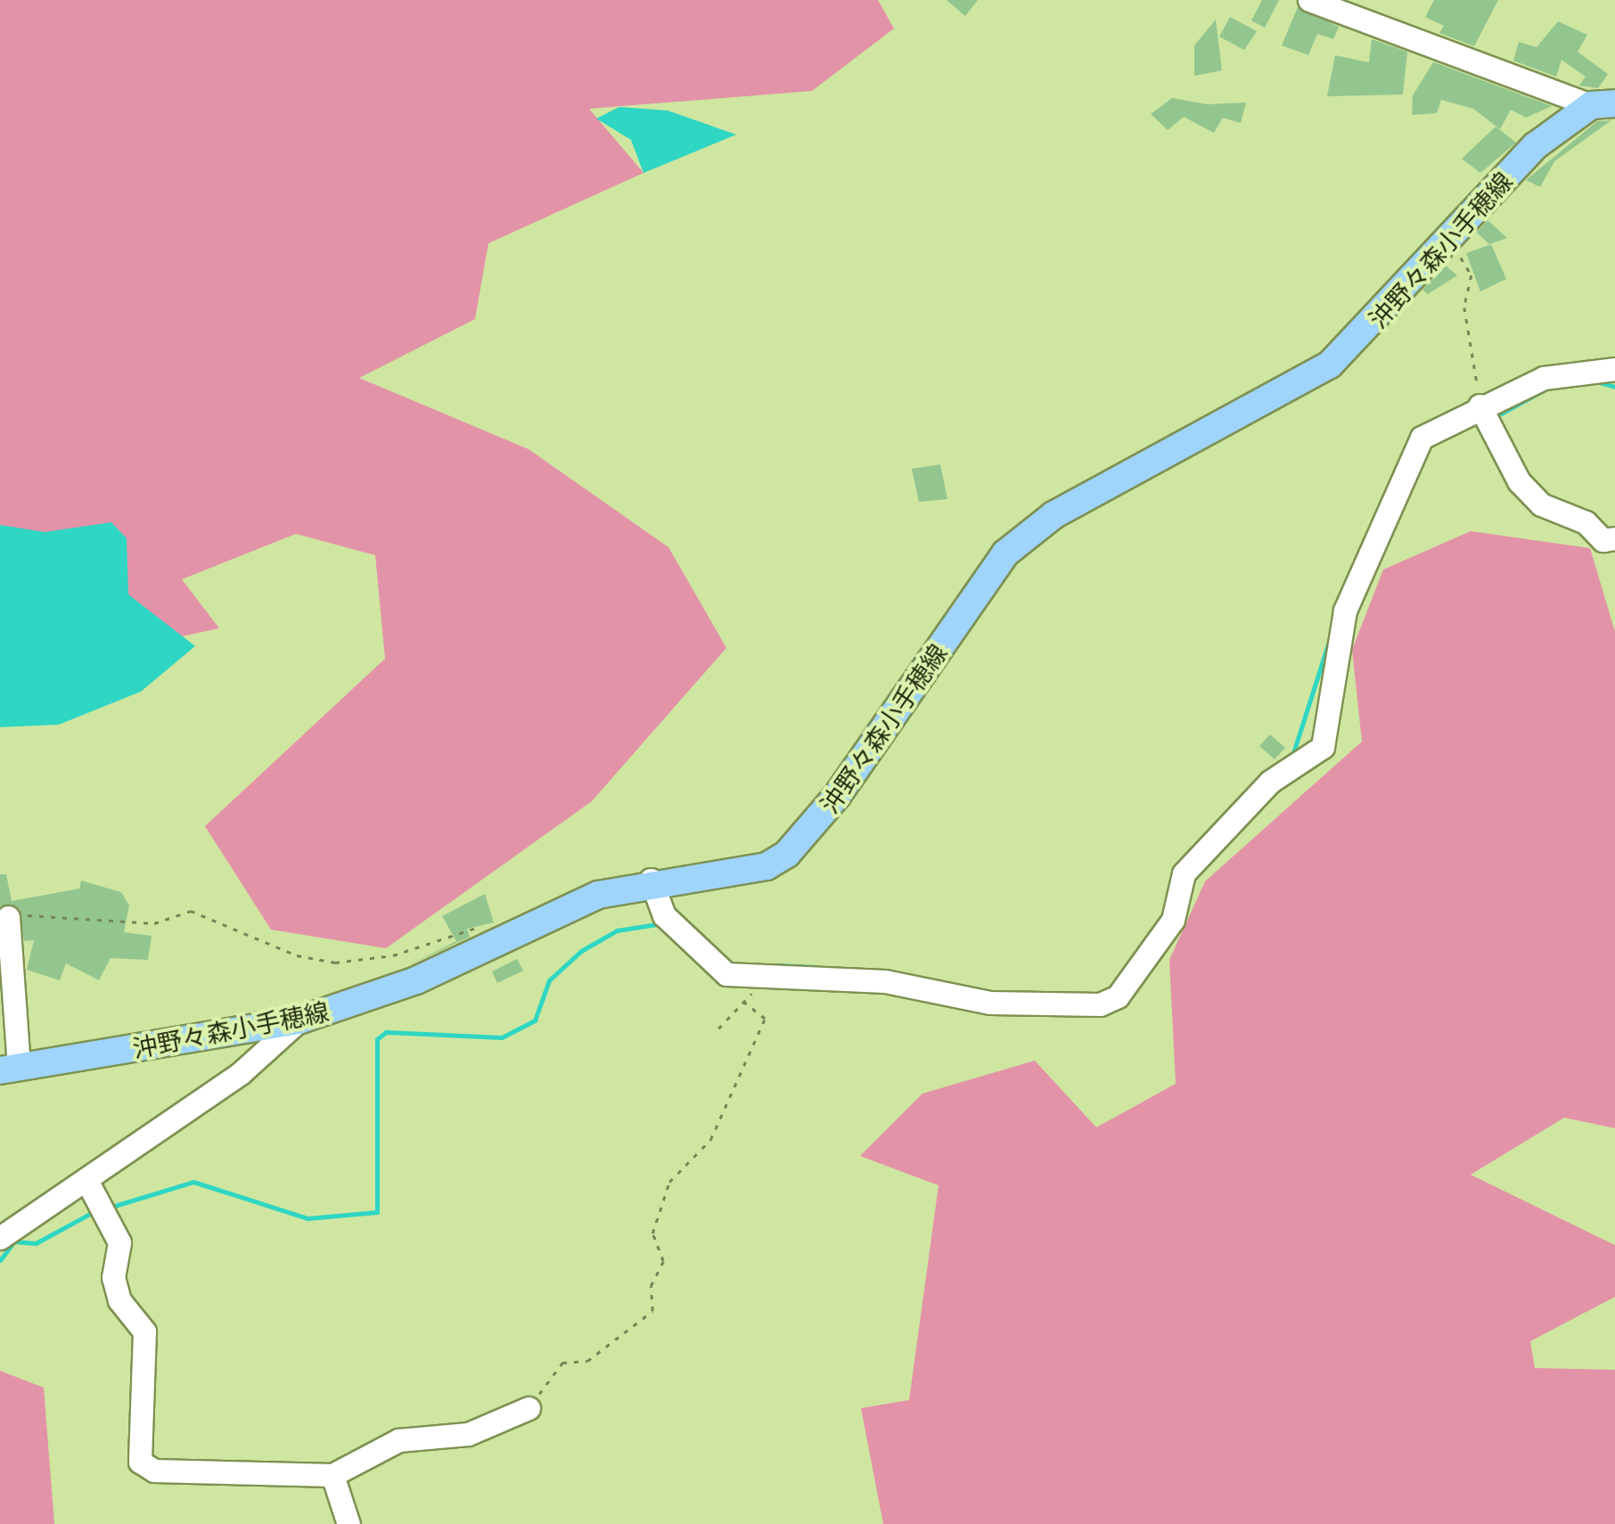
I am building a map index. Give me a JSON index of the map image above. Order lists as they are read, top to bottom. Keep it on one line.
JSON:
{"streets":{"main road":["沖野々森小手穂線"]}}
